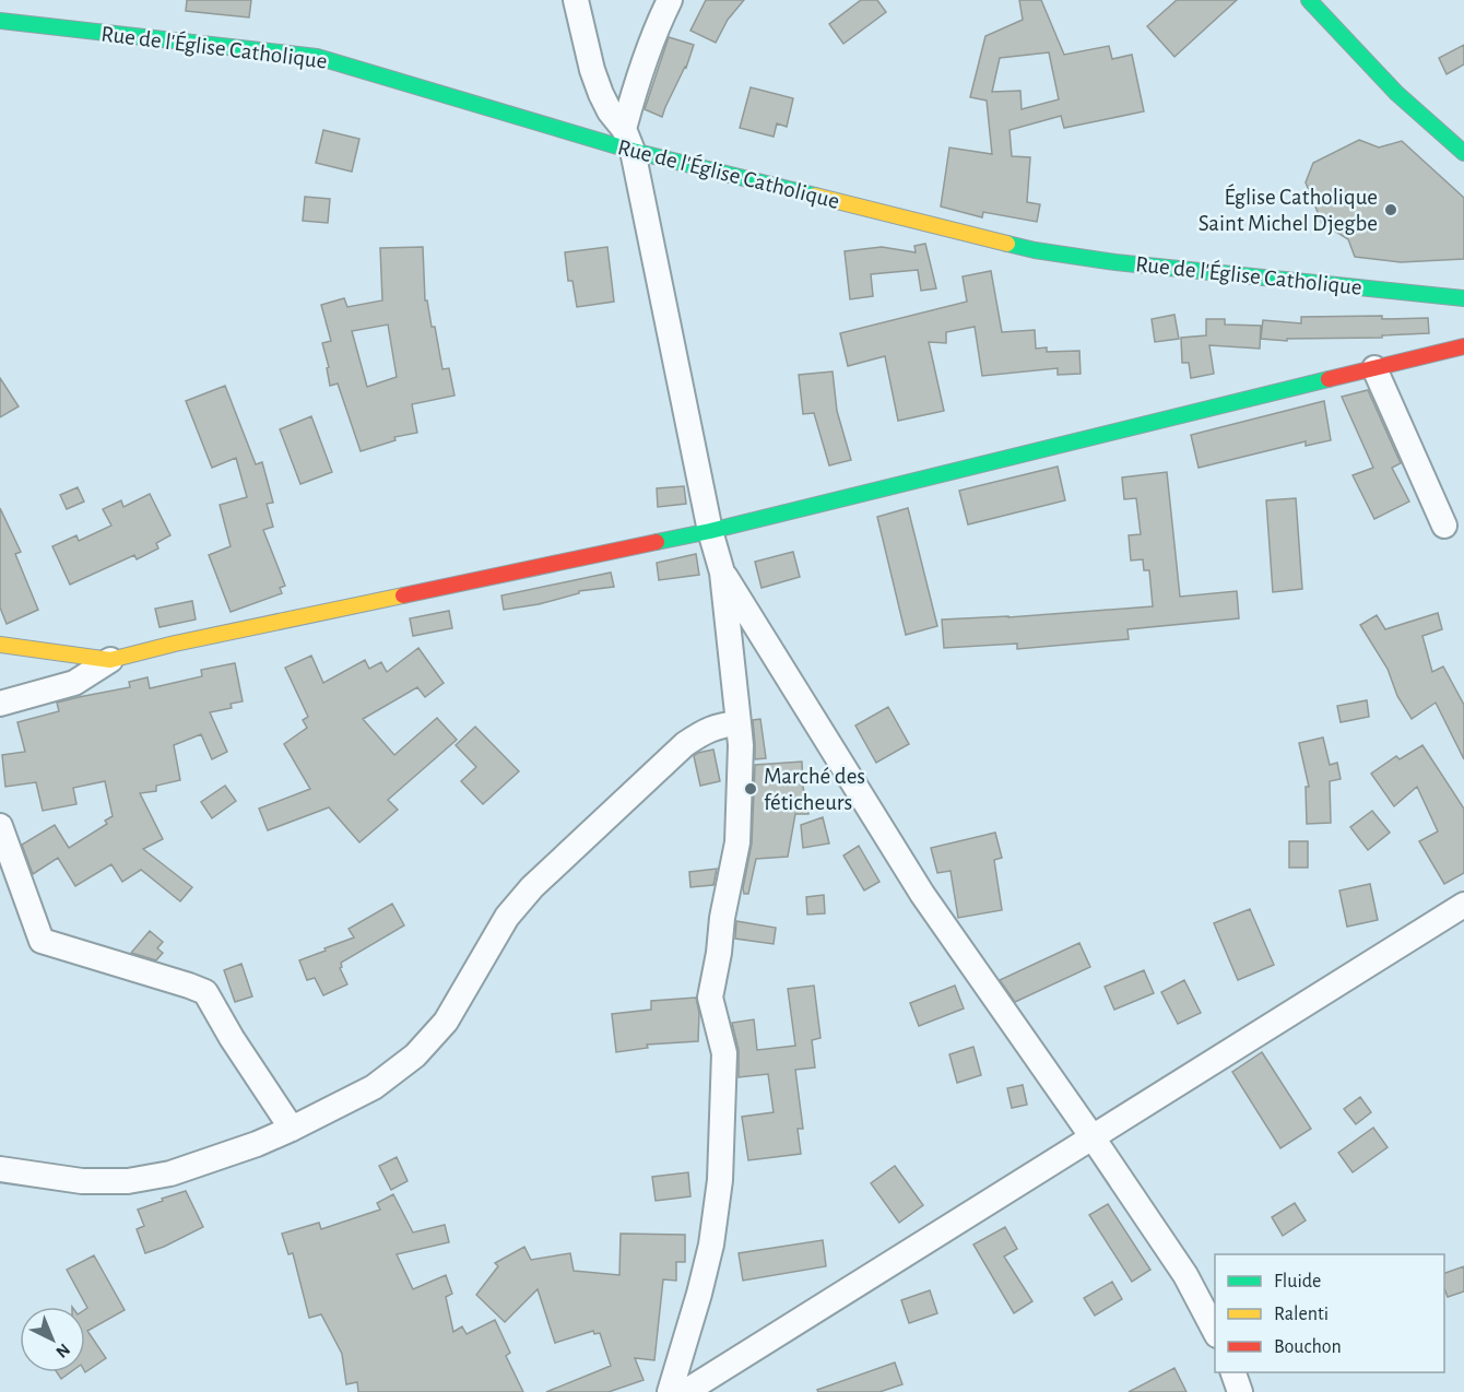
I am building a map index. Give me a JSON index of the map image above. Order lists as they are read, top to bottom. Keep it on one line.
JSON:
{"streets":{"street":["Rue de l'Église Catholique"]},"places":["Église Catholique Saint Michel Djegbe","Marché des féticheurs"],"legend":["Fluide","Ralenti","Bouchon"],"north":"bottom right"}
